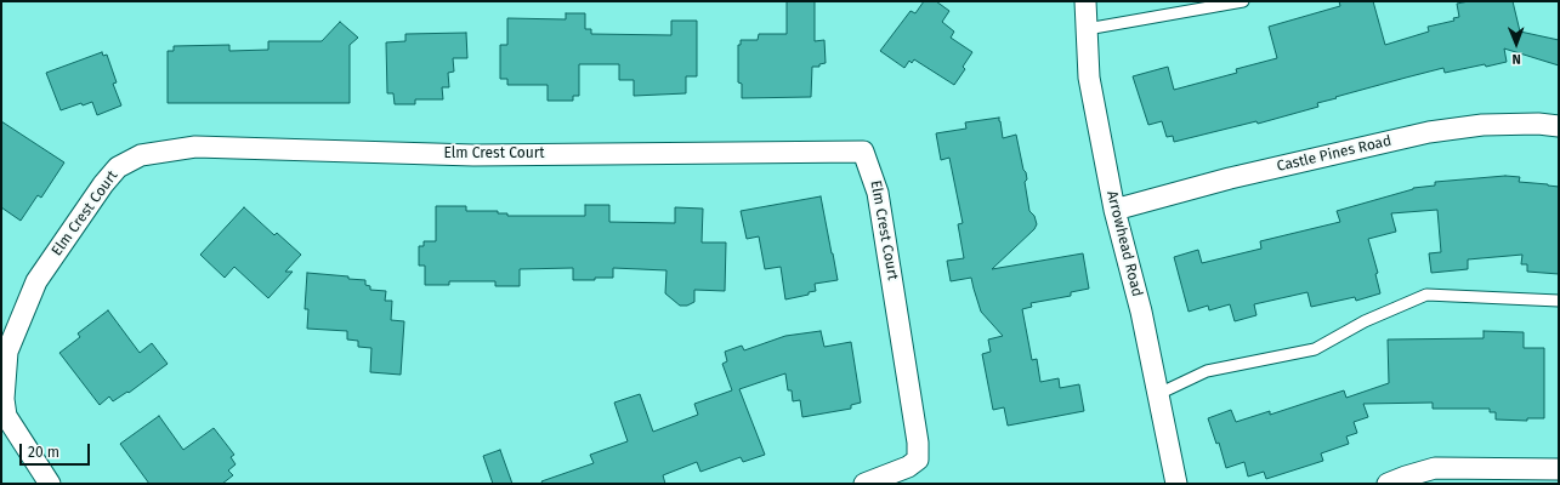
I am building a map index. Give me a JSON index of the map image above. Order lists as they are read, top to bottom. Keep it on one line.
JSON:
{"streets":{"street":["Elm Crest Court","Castle Pines Road","Arrowhead Road"]},"crossings":[["Castle Pines Road","Arrowhead Road"]],"scale_bar":"20 m","north":"bottom"}
